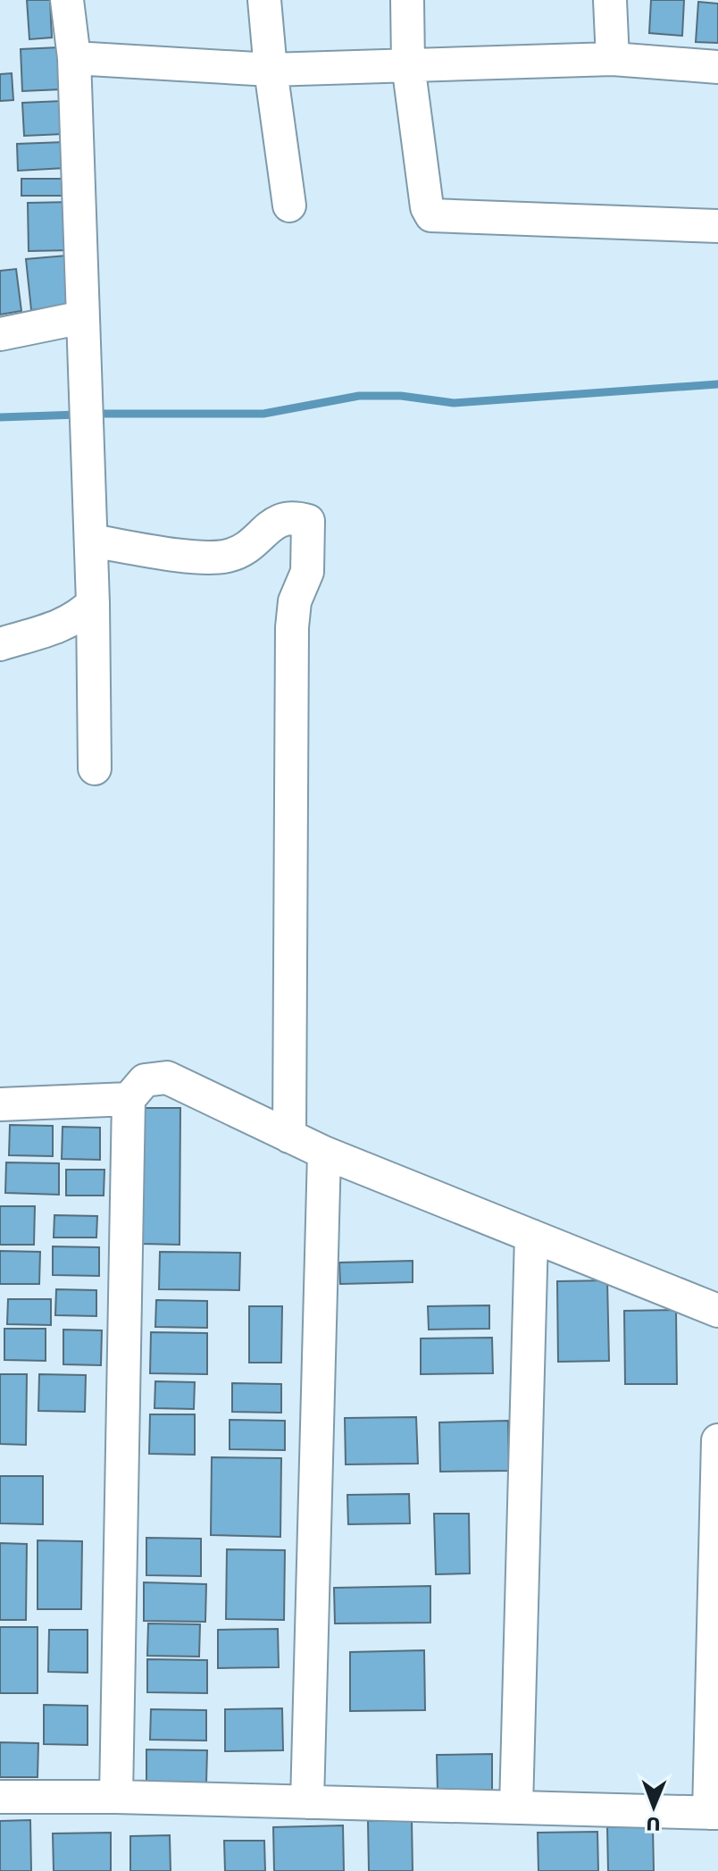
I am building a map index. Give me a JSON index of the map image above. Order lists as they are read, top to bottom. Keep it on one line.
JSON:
{"north":"bottom"}
